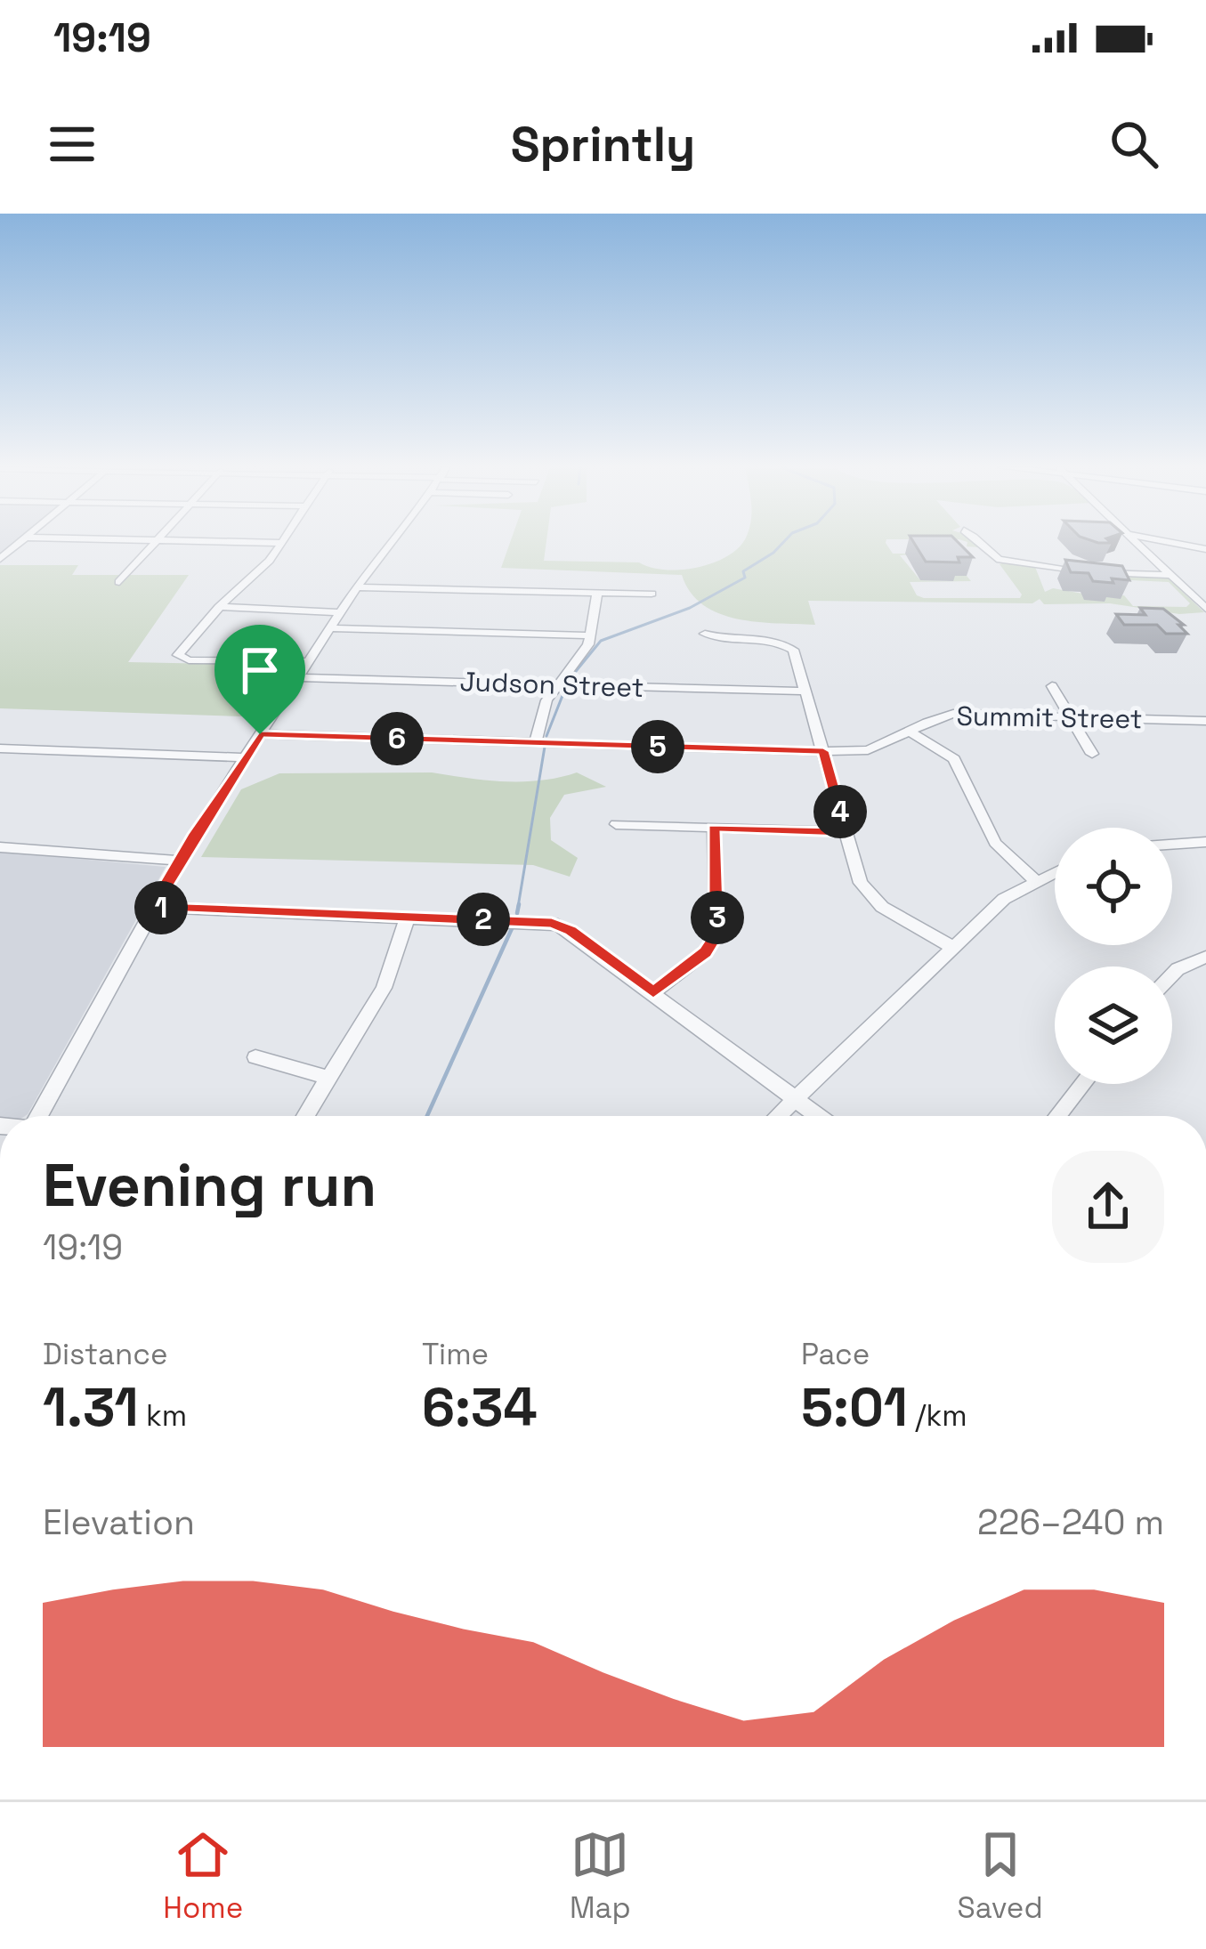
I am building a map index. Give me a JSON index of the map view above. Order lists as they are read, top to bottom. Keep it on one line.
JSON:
{"streets":{"street":["Judson Street","Summit Street"]},"page":{"status":"19:19","header":"Sprintly","pins":["6","5","4","1","3","2"],"heading":["Evening run","19:19"],"stats":[["Distance","1.31 km"],["Time","6:34"],["Pace","5:01 /km"]],"chart":["Elevation","226–240 m"],"tabs":["Home","Map","Saved"]}}
